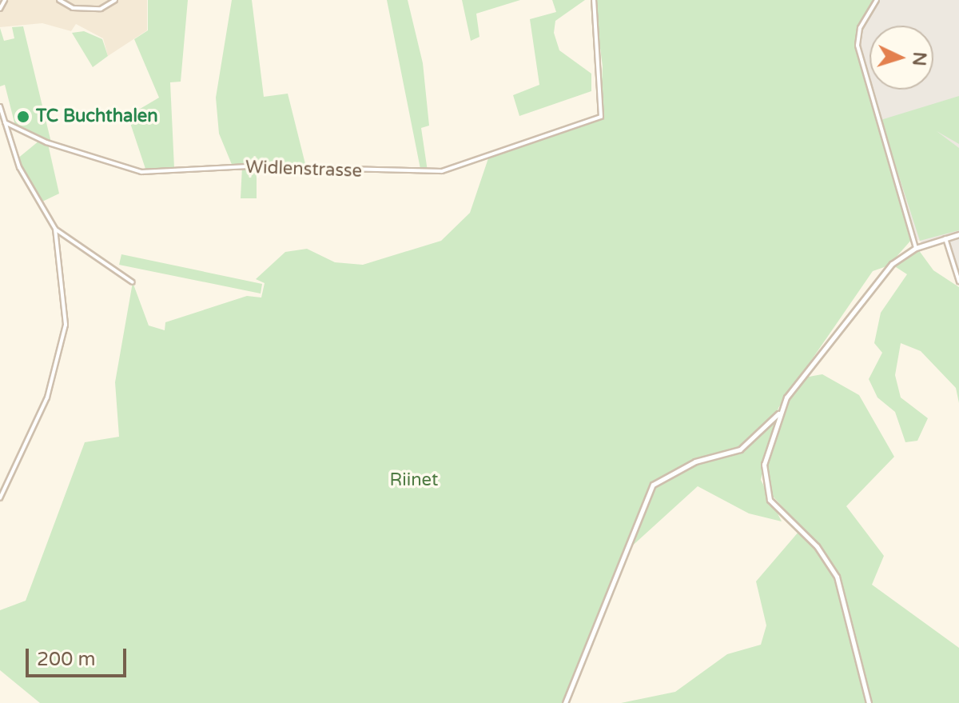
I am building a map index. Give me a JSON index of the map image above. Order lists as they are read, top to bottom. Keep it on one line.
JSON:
{"streets":{"street":["Widlenstrasse"]},"parks":["Riinet"],"places":["TC Buchthalen"],"scale_bar":"200 m","north":"right"}
